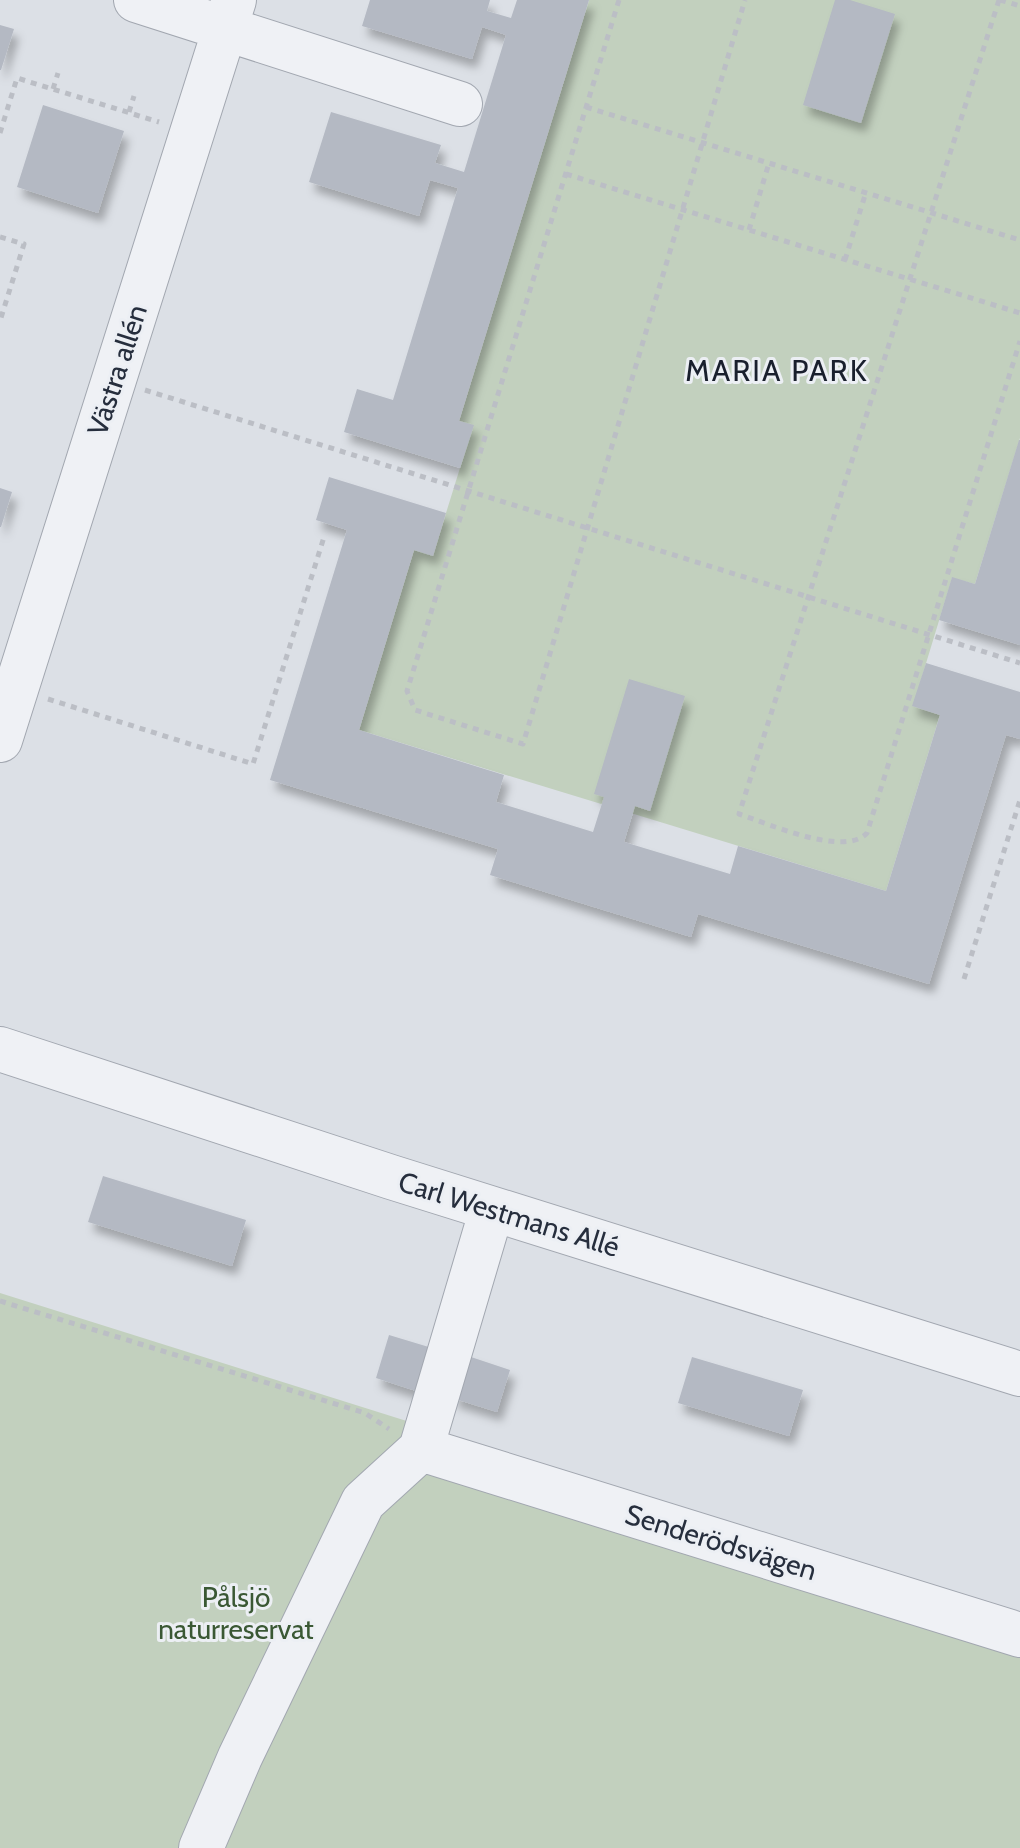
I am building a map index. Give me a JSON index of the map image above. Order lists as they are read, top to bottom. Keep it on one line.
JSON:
{"streets":{"street":["Västra allén","Carl Westmans Allé","Senderödsvägen"]},"crossings":[["Carl Westmans Allé","Senderödsvägen"]],"districts":["MARIA PARK"],"parks":["Pålsjö naturreservat"]}
